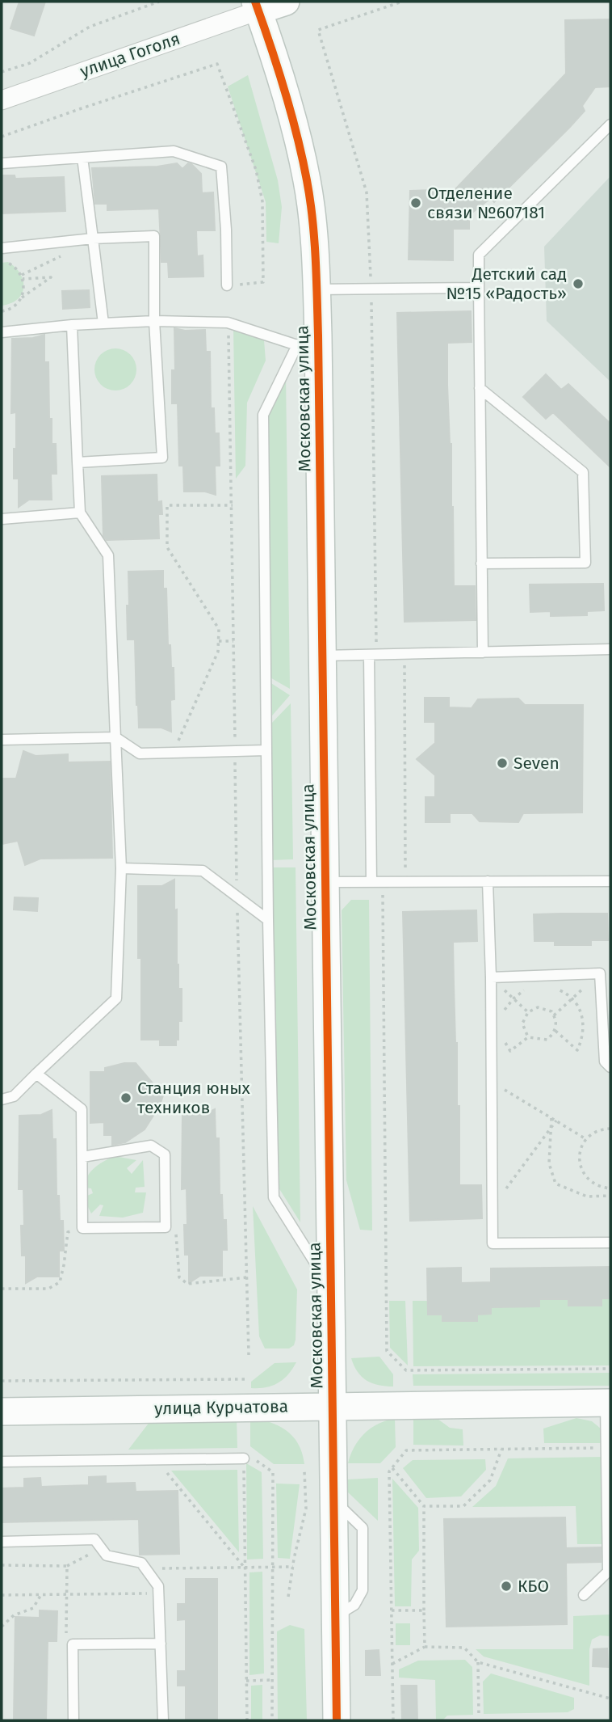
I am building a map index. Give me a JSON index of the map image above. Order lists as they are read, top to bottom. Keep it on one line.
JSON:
{"streets":{"street":["улица Гоголя","Московская улица","улица Курчатова"]},"crossings":[["улица Гоголя","Московская улица"],["Московская улица","улица Курчатова"]],"places":["Отделение связи №607181","Детский сад №15 «Радость»","Seven","Станция юных техников","КБО"]}
